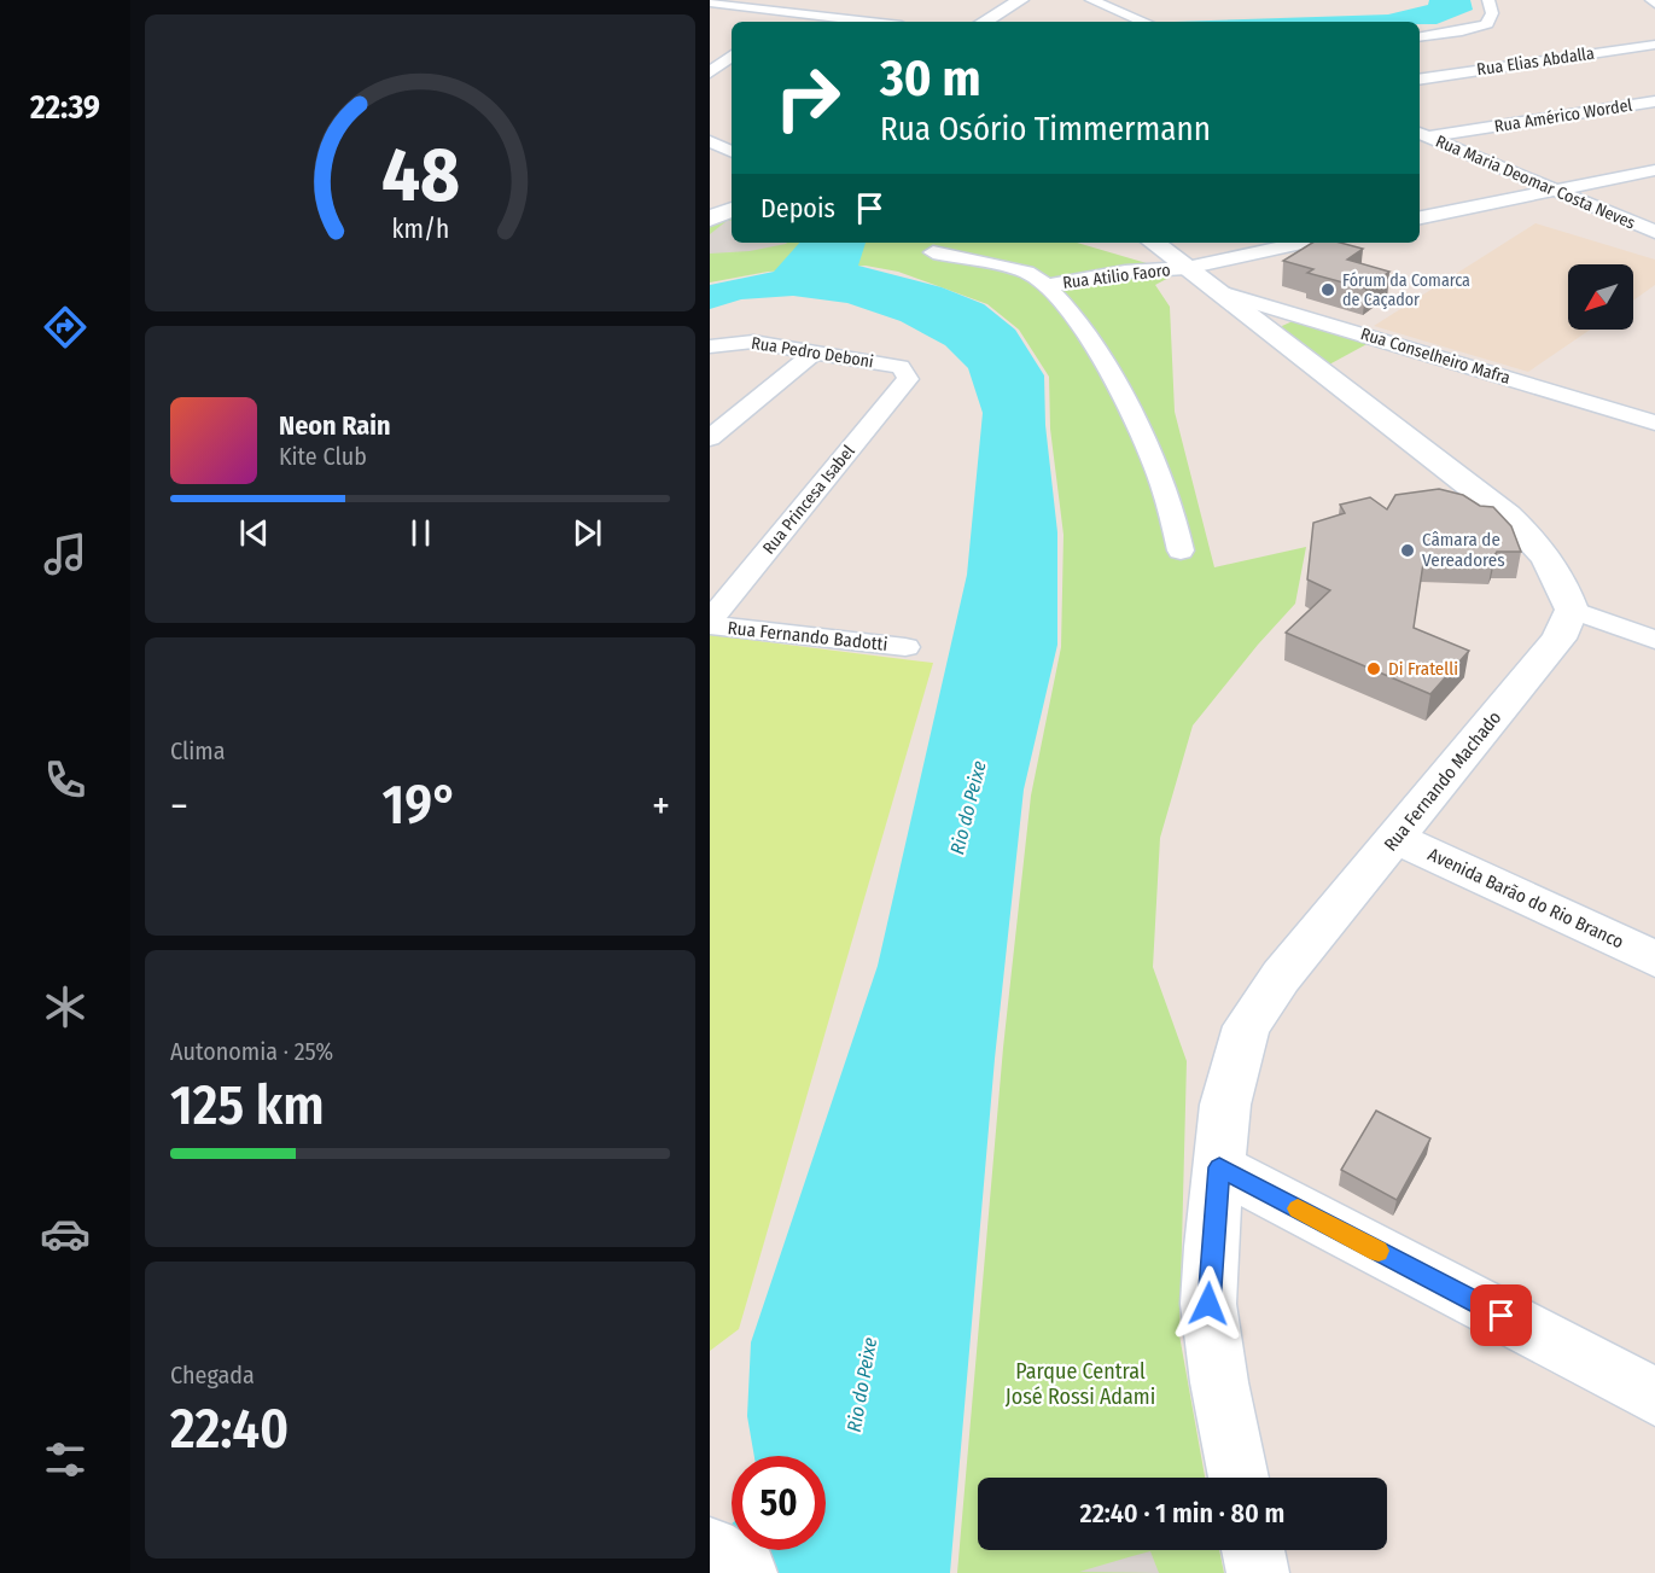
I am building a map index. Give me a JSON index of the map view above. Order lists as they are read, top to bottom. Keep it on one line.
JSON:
{"streets":{"main road":["Rua Fernando Machado","Avenida Barão do Rio Branco"],"street":["Rua Elias Abdalla","Rua Américo Wordel","Rua Maria Deomar Costa Neves","Rua Atilio Faoro","Rua Pedro Deboni","Rua Conselheiro Mafra","Rua Princesa Isabel","Rua Fernando Badotti"]},"crossings":[["Rua Américo Wordel","Rua Maria Deomar Costa Neves"],["Rua Pedro Deboni","Rua Princesa Isabel"],["Rua Princesa Isabel","Rua Fernando Badotti"],["Rua Fernando Machado","Avenida Barão do Rio Branco"]],"water":["Rio do Peixe"],"parks":["Parque Central José Rossi Adami"],"places":["Fórum da Comarca de Caçador","Câmara de Vereadores","Di Fratelli"],"north":"bottom left","page":{"tabs":"22:39","turn":["30 m","Rua Osório Timmermann"],"then":"Depois","song":["Neon Rain","Kite Club"],"tile":["Clima",["Autonomia · 25%","125 km"],["Chegada","22:40"]],"heat":["−","19°","+"],"limit":"50","trip":"22:40 · 1 min · 80 m","gauge":["48","km/h"]}}
